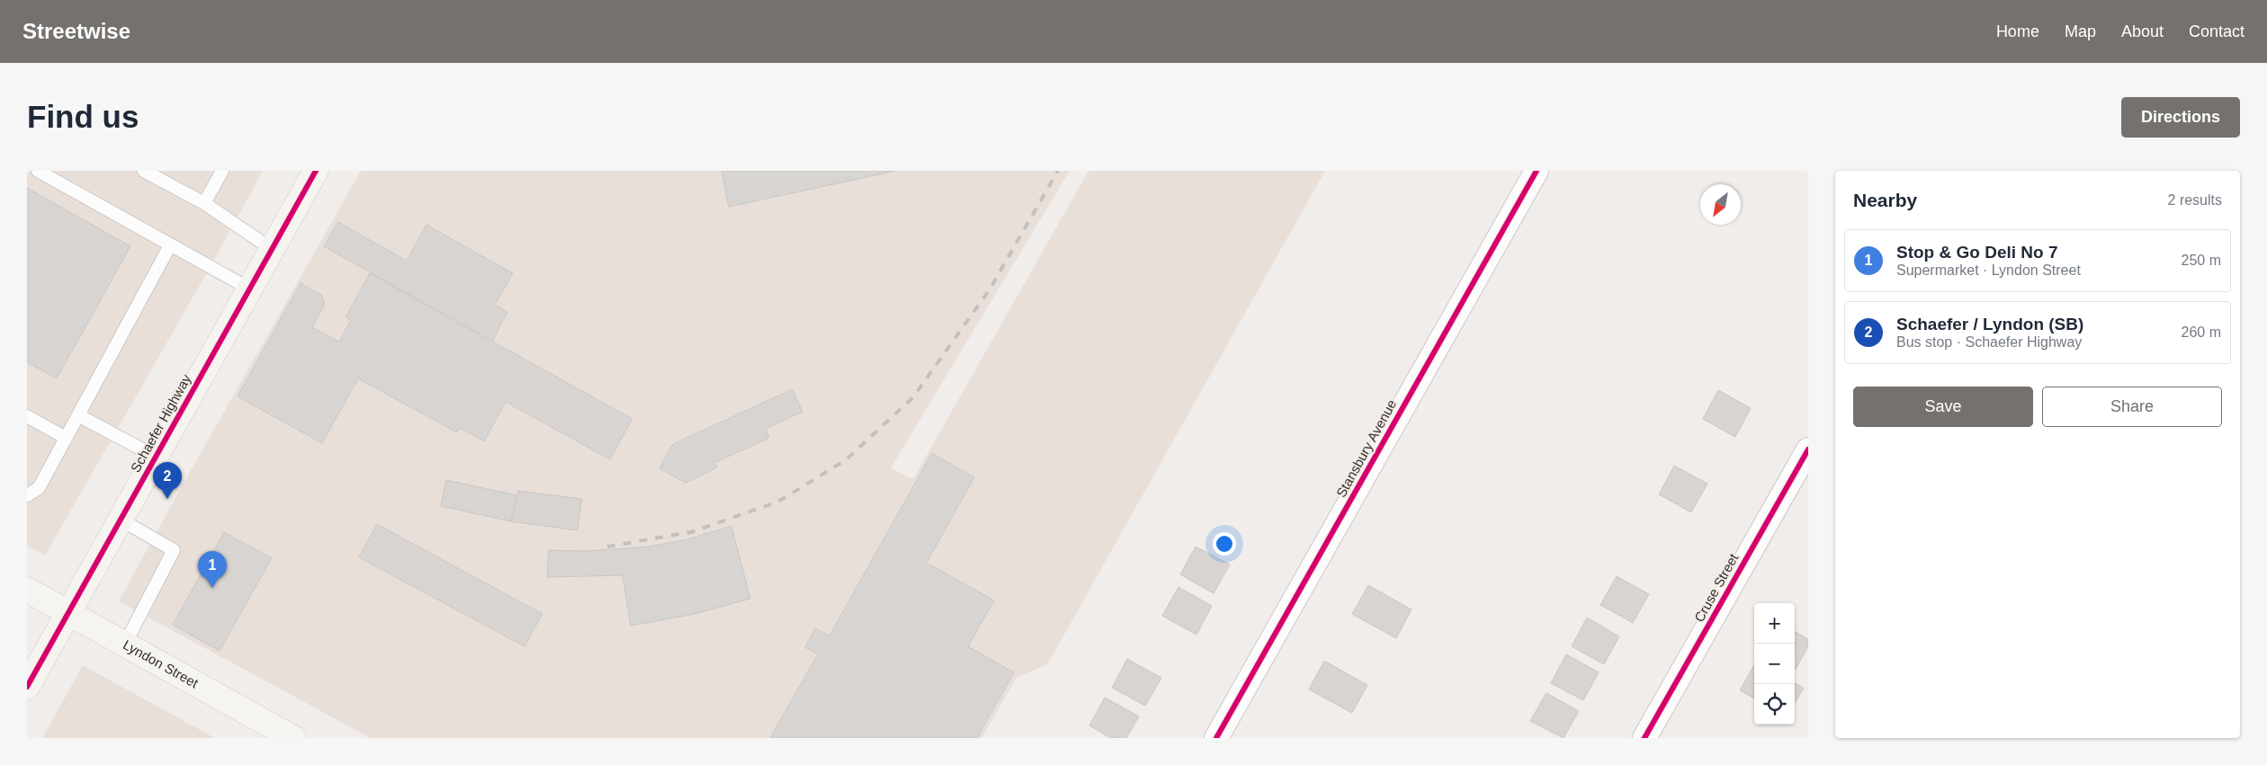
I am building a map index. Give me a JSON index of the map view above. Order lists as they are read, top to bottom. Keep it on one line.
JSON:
{"streets":{"street":["Schaefer Highway","Stansbury Avenue","Cruse Street","Lyndon Street"]},"crossings":[["Schaefer Highway","Lyndon Street"]],"north":"bottom left","page":{"header":"Streetwise","nav":["Home","Map","About","Contact"],"buttons":["Directions",["Save","Share"]],"title":"Find us","heading":["Nearby","2 results"],"list":[{"mark":"1","name":"Stop & Go Deli No 7","note":"Supermarket · Lyndon Street","value":"250 m"},{"mark":"2","name":"Schaefer / Lyndon (SB)","note":"Bus stop · Schaefer Highway","value":"260 m"}],"pins":["2","1"],"map_buttons":["+","−"]}}
